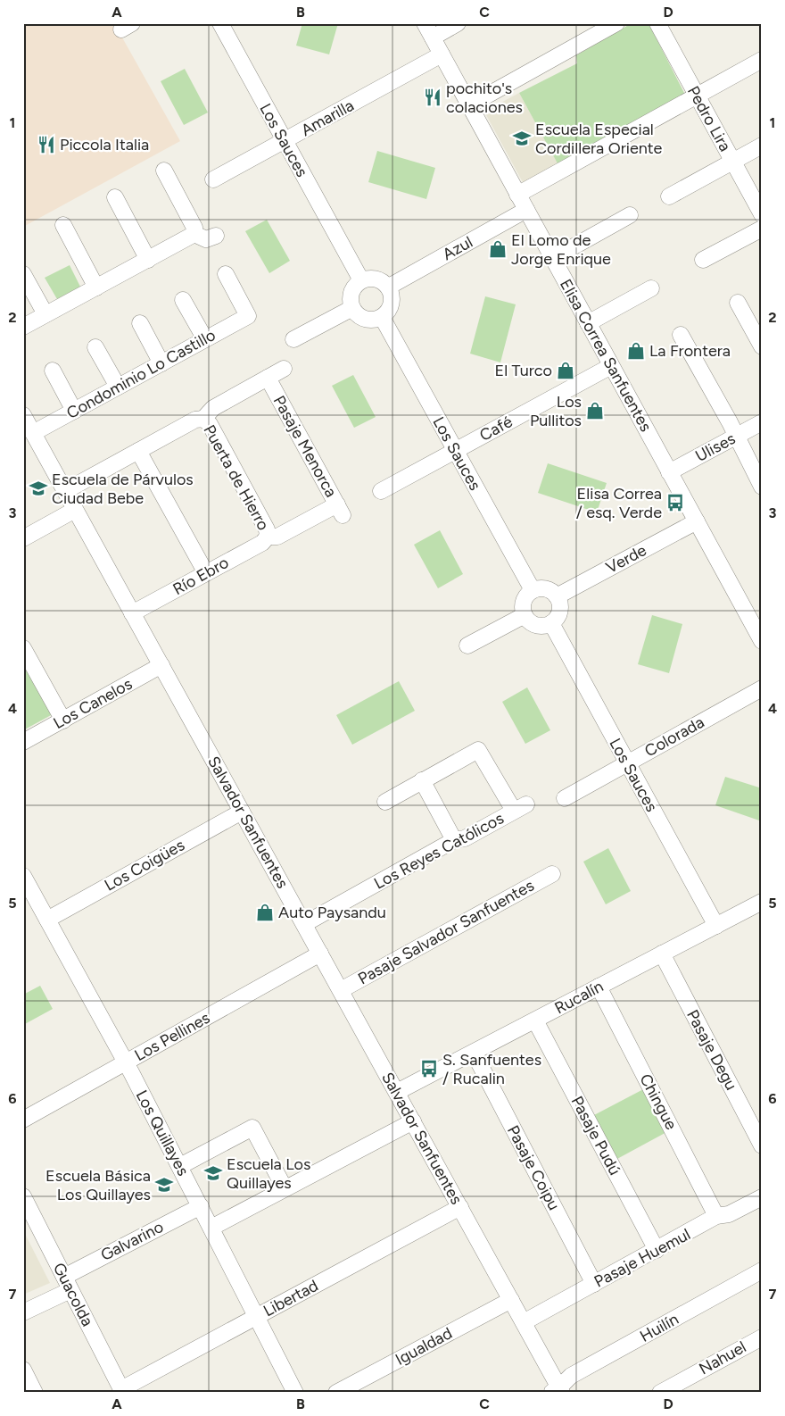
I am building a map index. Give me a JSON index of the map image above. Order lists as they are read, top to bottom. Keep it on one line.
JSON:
{"streets":{"street":["Amarilla","Pedro Lira","Los Sauces","Azul","Elisa Correa Sanfuentes","Condominio Lo Castillo","Café","Pasaje Menorca","Ulises","Puerta de Hierro","Verde","Río Ebro","Los Canelos","Colorada","Salvador Sanfuentes","Los Reyes Católicos","Los Coigües","Pasaje Salvador Sanfuentes","Rucalín","Los Pellines","Pasaje Degu","Chingue","Los Quillayes","Pasaje Pudú","Pasaje Coipu","Galvarino","Pasaje Huemul","Guacolda","Libertad","Huilín","Igualdad","Nahuel"]},"crossings":[["Amarilla","Los Sauces"],["Amarilla","Elisa Correa Sanfuentes"],["Los Sauces","Azul"],["Los Sauces","Café"],["Los Sauces","Verde"],["Los Sauces","Colorada"],["Los Sauces","Rucalín"],["Azul","Elisa Correa Sanfuentes"],["Elisa Correa Sanfuentes","Café"],["Elisa Correa Sanfuentes","Ulises"],["Elisa Correa Sanfuentes","Verde"],["Condominio Lo Castillo","Salvador Sanfuentes"],["Pasaje Menorca","Puerta de Hierro"],["Pasaje Menorca","Río Ebro"],["Puerta de Hierro","Río Ebro"],["Río Ebro","Salvador Sanfuentes"],["Los Canelos","Salvador Sanfuentes"],["Salvador Sanfuentes","Los Reyes Católicos"],["Salvador Sanfuentes","Los Coigües"],["Salvador Sanfuentes","Pasaje Salvador Sanfuentes"],["Salvador Sanfuentes","Rucalín"],["Salvador Sanfuentes","Los Pellines"],["Salvador Sanfuentes","Pasaje Huemul"],["Salvador Sanfuentes","Libertad"],["Salvador Sanfuentes","Huilín"],["Salvador Sanfuentes","Igualdad"],["Los Coigües","Los Quillayes"],["Rucalín","Pasaje Degu"],["Rucalín","Chingue"],["Rucalín","Pasaje Pudú"],["Rucalín","Pasaje Coipu"],["Los Pellines","Los Quillayes"],["Chingue","Pasaje Huemul"],["Los Quillayes","Galvarino"],["Los Quillayes","Libertad"],["Pasaje Pudú","Pasaje Huemul"],["Pasaje Coipu","Pasaje Huemul"],["Galvarino","Guacolda"],["Guacolda","Libertad"]],"places":{"restaurant":["pochito's colaciones","Piccola Italia"],"school or university":["Escuela Especial Cordillera Oriente","Escuela de Párvulos Ciudad Bebe","Escuela Los Quillayes","Escuela Básica Los Quillayes"],"shop":["El Lomo de Jorge Enrique","La Frontera","El Turco","Los Pullitos","Auto Paysandu"],"bus stop":["Elisa Correa / esq. Verde","S. Sanfuentes / Rucalin"]},"grid":{"columns":["A","B","C","D"],"rows":["1","2","3","4","5","6","7"]}}
